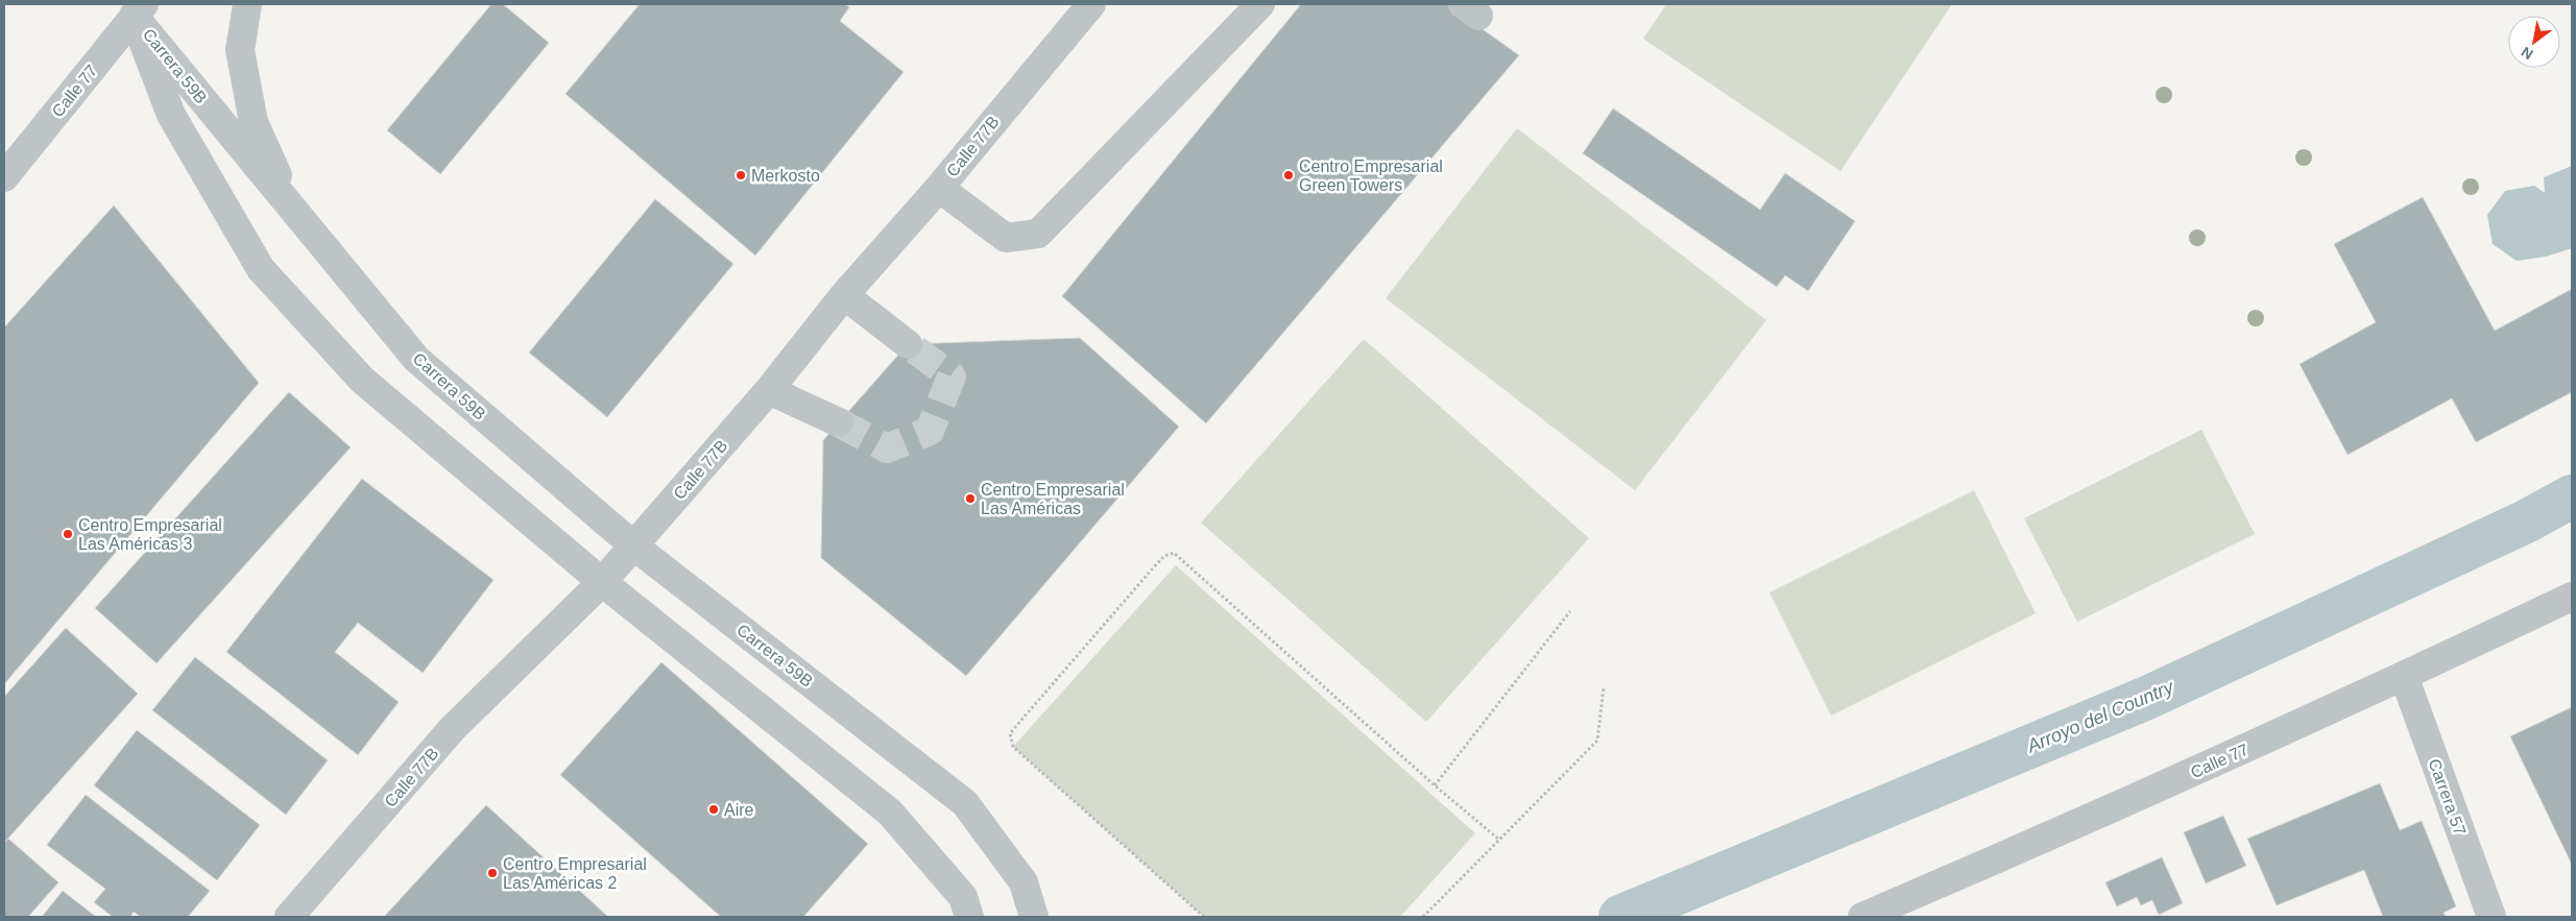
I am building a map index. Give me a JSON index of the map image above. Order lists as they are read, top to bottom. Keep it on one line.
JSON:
{"streets":{"street":["Carrera 59B","Calle 77","Calle 77B","Carrera 57"]},"crossings":[["Carrera 59B","Calle 77"],["Carrera 59B","Calle 77B"],["Calle 77","Carrera 57"]],"water":["Arroyo del Country"],"places":["Merkosto","Centro Empresarial Green Towers","Centro Empresarial Las Américas","Centro Empresarial Las Américas 3","Aire","Centro Empresarial Las Américas 2"],"north":"bottom left"}
